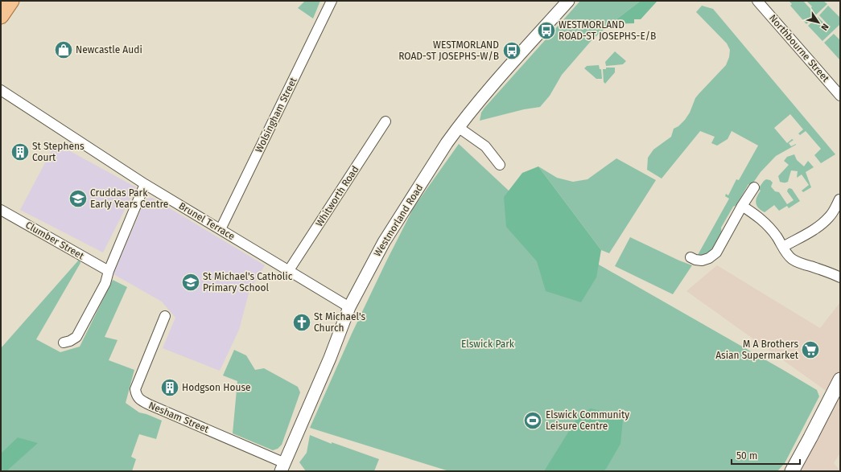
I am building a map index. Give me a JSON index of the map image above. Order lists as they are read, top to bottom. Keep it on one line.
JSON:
{"streets":{"street":["Northbourne Street","Wolsingham Street","Whitworth Road","Westmorland Road","Brunel Terrace","Clumber Street","Nesham Street"]},"crossings":[["Wolsingham Street","Brunel Terrace"],["Whitworth Road","Brunel Terrace"],["Westmorland Road","Brunel Terrace"],["Westmorland Road","Nesham Street"]],"parks":["Elswick Park"],"places":{"bus stop":["WESTMORLAND ROAD-ST JOSEPHS-E/B","WESTMORLAND ROAD-ST JOSEPHS-W/B"],"shop":["Newcastle Audi"],"building":["St Stephens Court","Hodgson House"],"school or university":["Cruddas Park Early Years Centre","St Michael's Catholic Primary School"],"church":["St Michael's Church"],"supermarket":["M A Brothers Asian Supermarket"],"sports":["Elswick Community Leisure Centre"]},"scale_bar":"50 m","north":"bottom right"}
